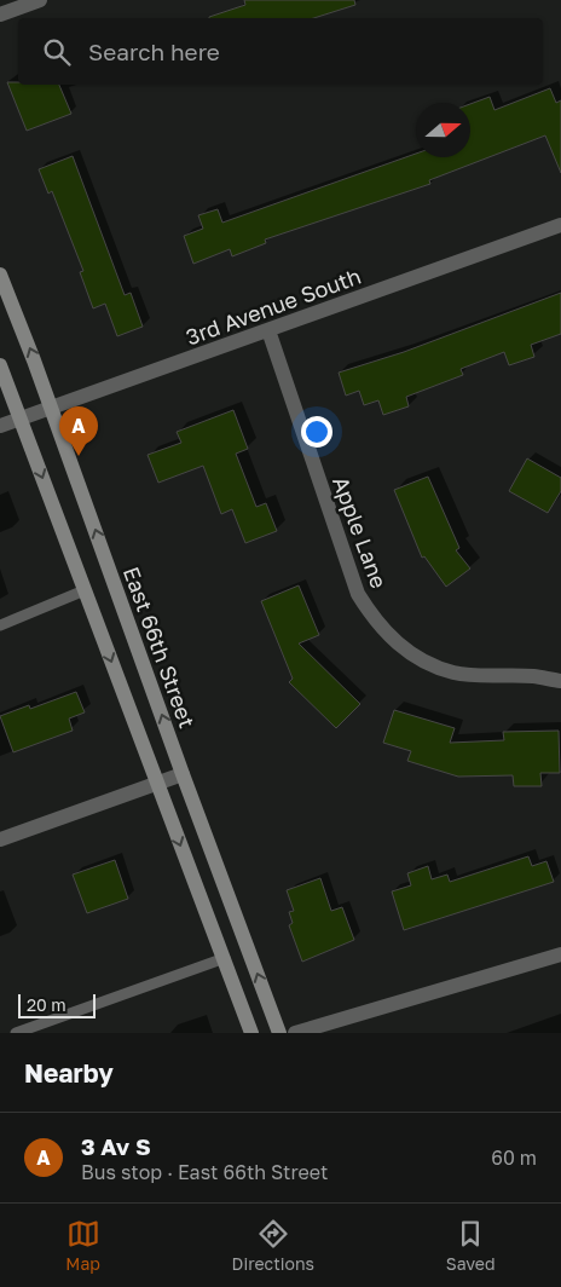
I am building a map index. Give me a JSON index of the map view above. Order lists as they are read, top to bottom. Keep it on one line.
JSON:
{"streets":{"main road":["East 66th Street"],"street":["3rd Avenue South","Apple Lane"]},"crossings":[["3rd Avenue South","Apple Lane"],["3rd Avenue South","East 66th Street"]],"scale_bar":"20 m","north":"right","page":{"search":"Search here","pins":"A","scale":"20 m","heading":"Nearby","list":[{"mark":"A","name":"3 Av S","note":"Bus stop · East 66th Street","value":"60 m"}],"nav":["Map","Directions","Saved"]}}
